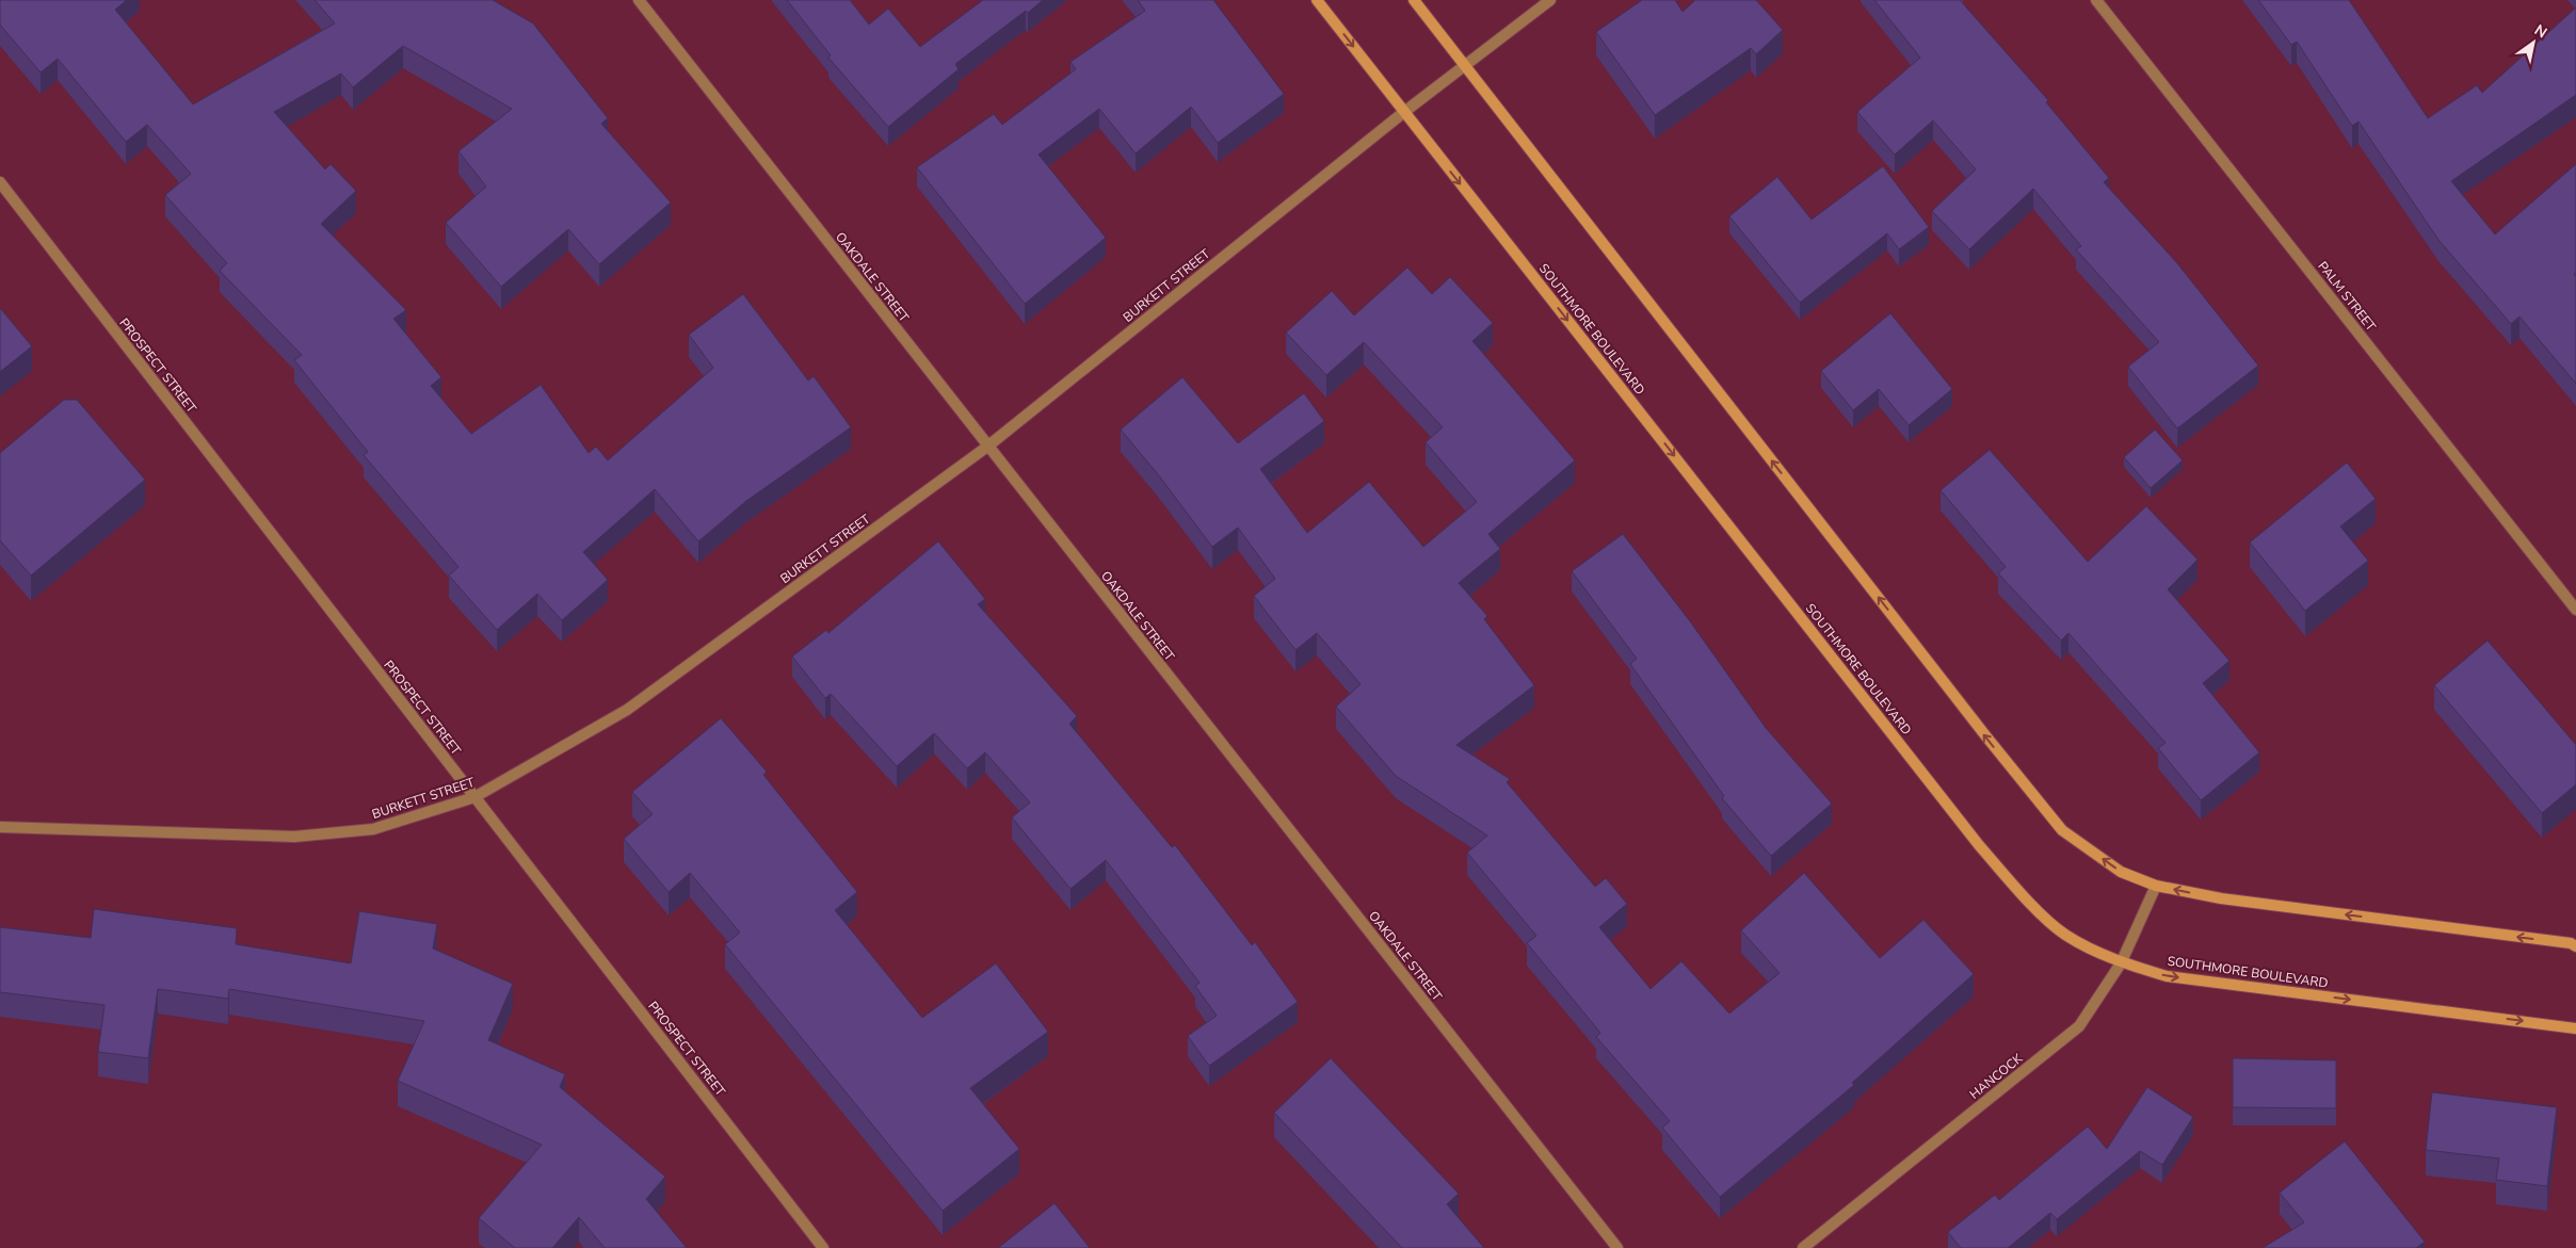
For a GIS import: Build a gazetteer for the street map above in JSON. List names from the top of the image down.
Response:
{
  "streets": {
    "street": [
      "OAKDALE STREET",
      "BURKETT STREET",
      "PALM STREET",
      "SOUTHMORE BOULEVARD",
      "PROSPECT STREET",
      "HANCOCK"
    ]
  },
  "crossings": [
    ["OAKDALE STREET", "BURKETT STREET"],
    ["BURKETT STREET", "SOUTHMORE BOULEVARD"],
    ["BURKETT STREET", "PROSPECT STREET"],
    ["SOUTHMORE BOULEVARD", "HANCOCK"]
  ],
  "north": "top right"
}
